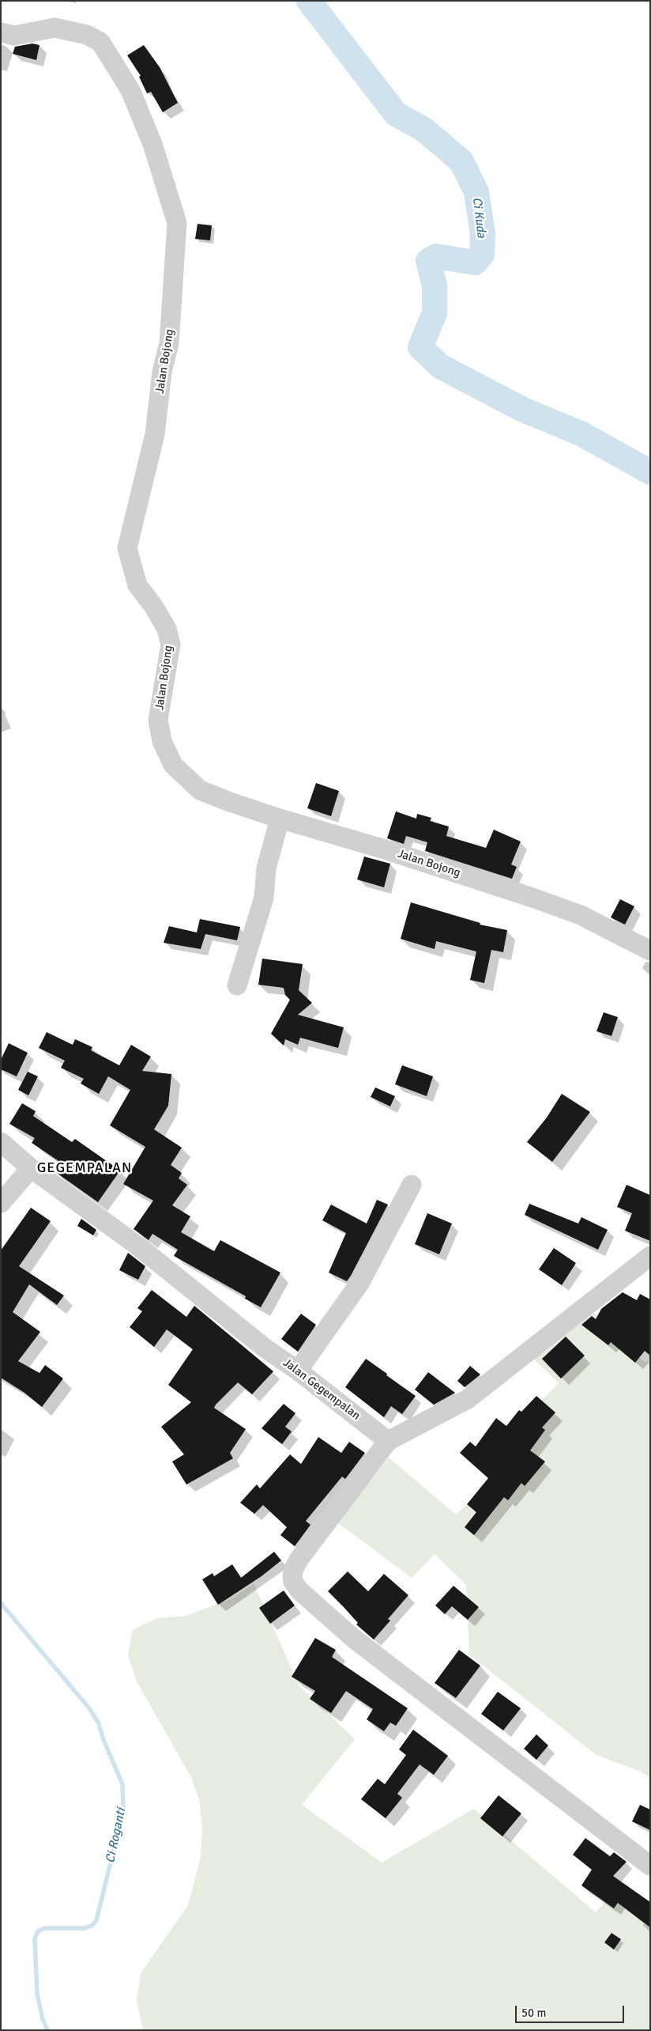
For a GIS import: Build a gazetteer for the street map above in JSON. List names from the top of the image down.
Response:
{
  "streets": {
    "street": ["Jalan Bojong", "Jalan Gegempalan"]
  },
  "districts": ["GEGEMPALAN"],
  "water": ["Ci Kuda", "Ci Roganti"],
  "scale_bar": "50 m"
}
